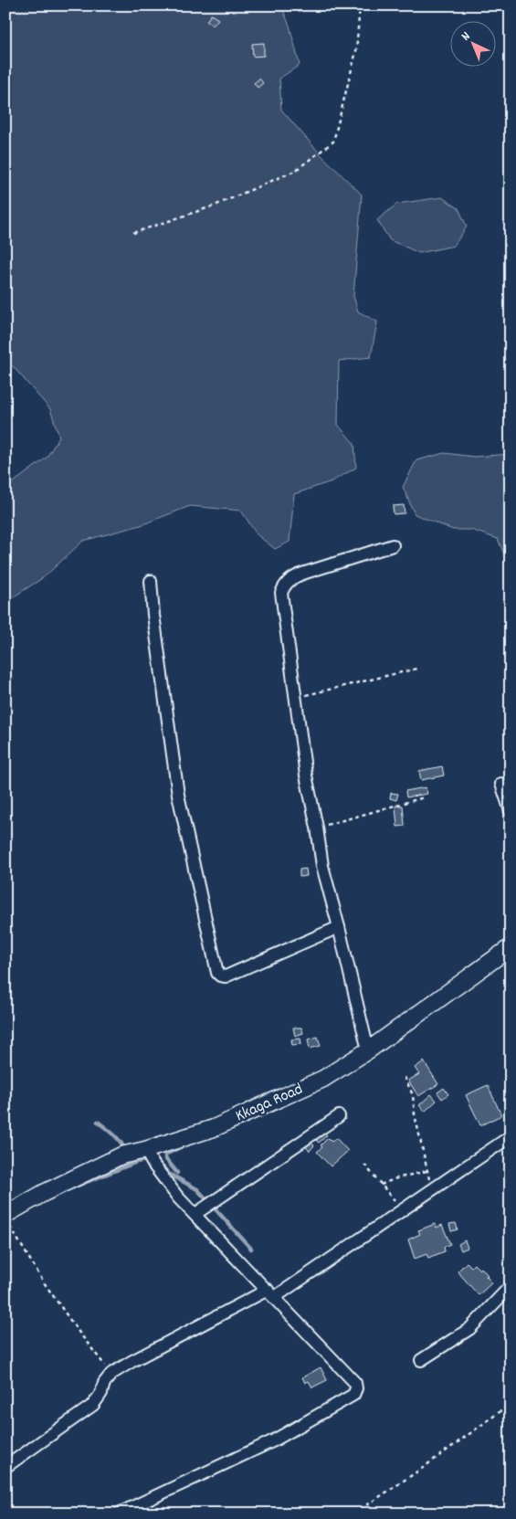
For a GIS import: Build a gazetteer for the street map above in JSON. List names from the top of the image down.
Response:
{
  "streets": {
    "street": ["Kkaga Road"]
  },
  "north": "top left"
}
